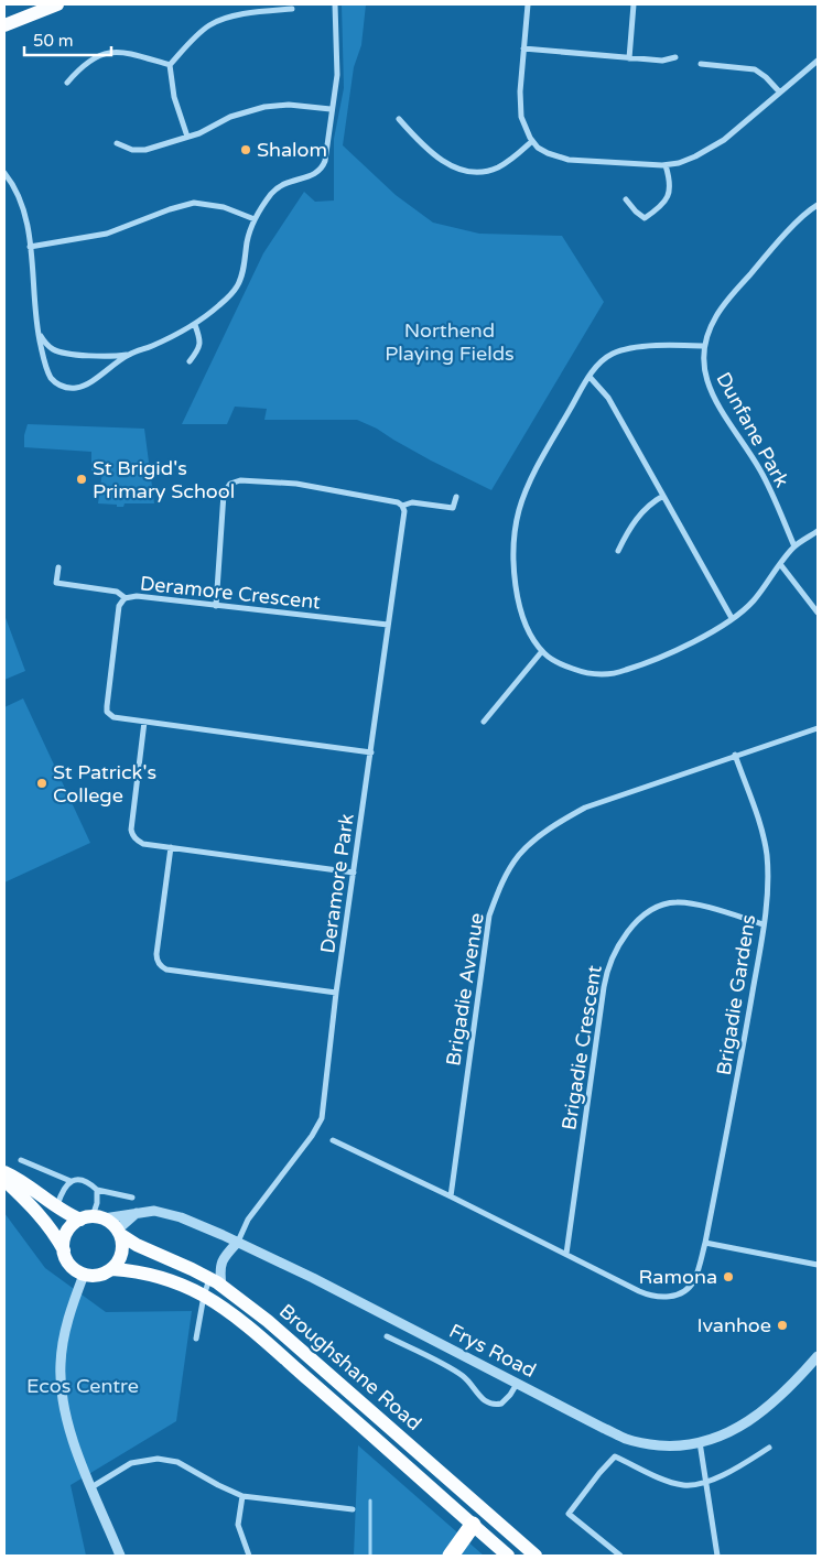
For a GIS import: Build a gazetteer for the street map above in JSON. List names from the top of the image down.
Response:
{
  "streets": {
    "main road": ["Broughshane Road"],
    "street": [
      "Dunfane Park",
      "Deramore Crescent",
      "Deramore Park",
      "Brigadie Avenue",
      "Brigadie Gardens",
      "Brigadie Crescent",
      "Frys Road"
    ]
  },
  "crossings": [
    ["Deramore Crescent", "Deramore Park"],
    ["Deramore Park", "Frys Road"],
    ["Brigadie Avenue", "Brigadie Gardens"],
    ["Brigadie Gardens", "Brigadie Crescent"],
    ["Frys Road", "Broughshane Road"]
  ],
  "parks": ["Northend Playing Fields", "Ecos Centre"],
  "places": [
    "Shalom",
    "St Brigid's Primary School",
    "St Patrick's College",
    "Ramona",
    "Ivanhoe"
  ],
  "scale_bar": "50 m"
}
